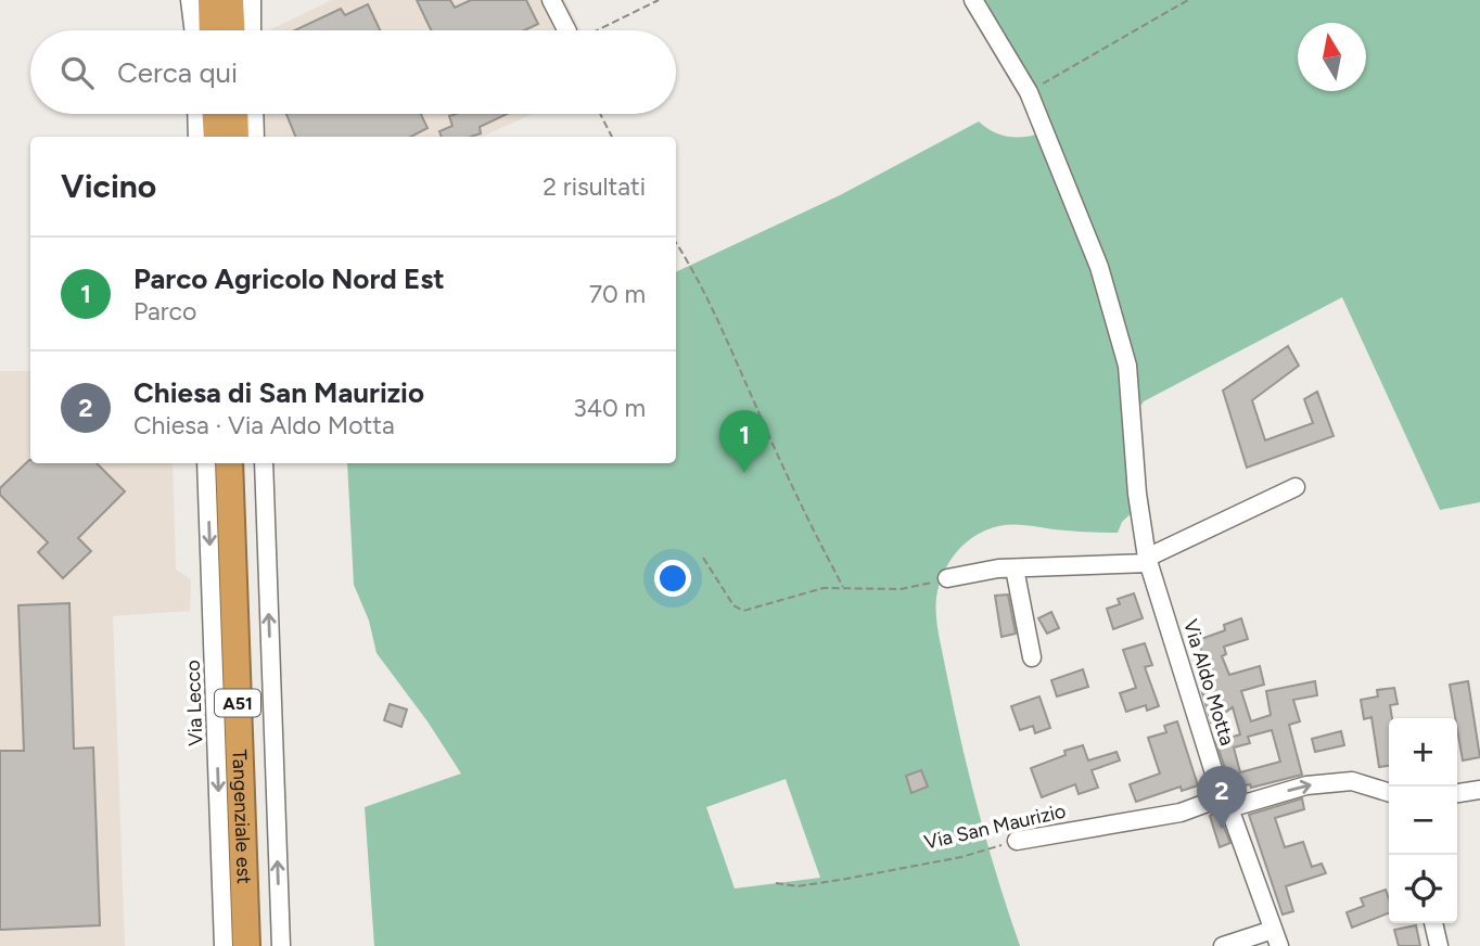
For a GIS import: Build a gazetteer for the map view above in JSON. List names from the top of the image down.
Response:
{
  "streets": {
    "highway": ["A51", "Tangenziale est"],
    "street": ["Via Aldo Motta", "Via Lecco", "Via San Maurizio"]
  },
  "crossings": [
    ["Via Aldo Motta", "Via San Maurizio"]
  ],
  "north": "top",
  "page": {
    "search": "Cerca qui",
    "heading": ["Vicino", "2 risultati"],
    "list": [
      {
        "mark": "1",
        "name": "Parco Agricolo Nord Est",
        "note": "Parco",
        "value": "70 m"
      },
      {
        "mark": "2",
        "name": "Chiesa di San Maurizio",
        "note": "Chiesa · Via Aldo Motta",
        "value": "340 m"
      }
    ],
    "pins": ["1", "2"],
    "map_buttons": ["+", "−"]
  }
}
